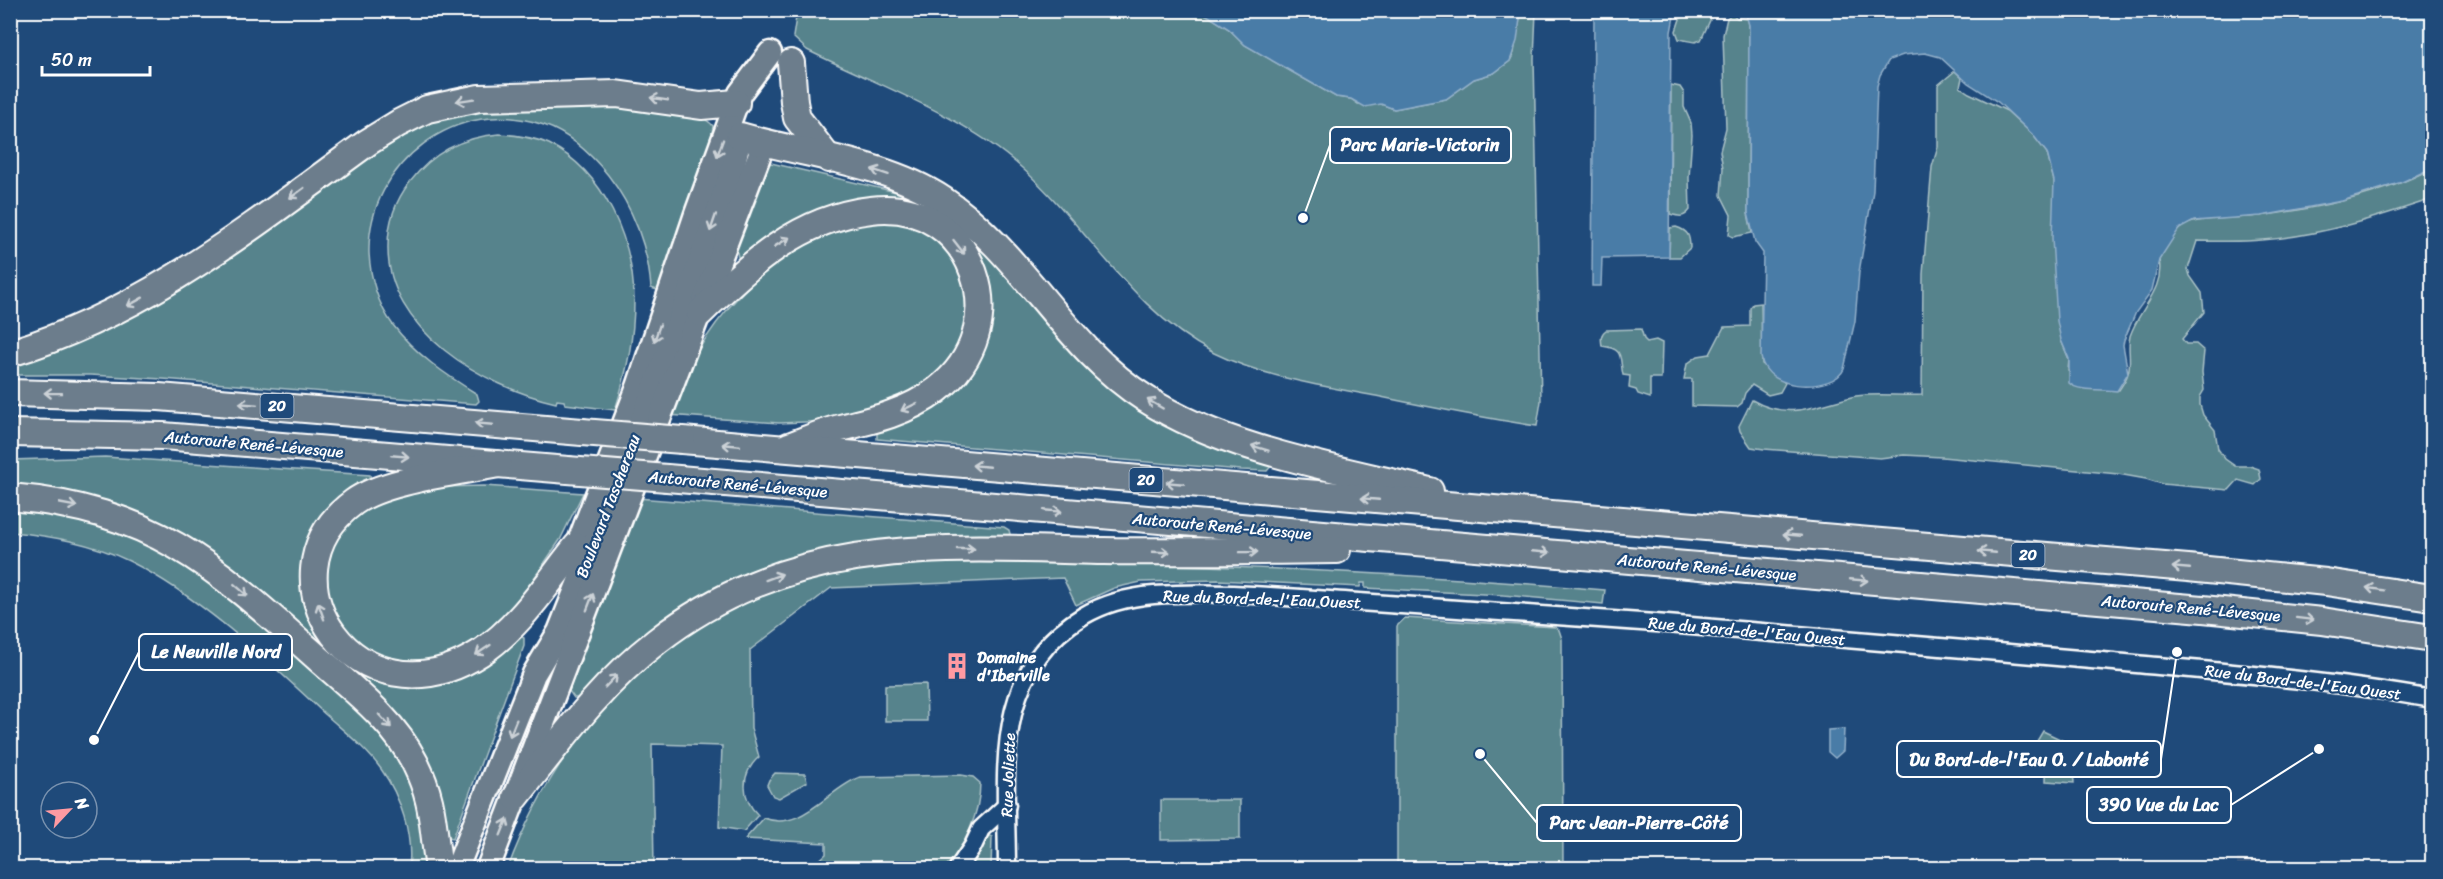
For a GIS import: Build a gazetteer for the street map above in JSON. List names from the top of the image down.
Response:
{
  "streets": {
    "highway": ["20", "Autoroute René-Lévesque", "Boulevard Taschereau"],
    "street": ["Rue du Bord-de-l'Eau Ouest", "Rue Joliette"]
  },
  "crossings": [
    ["Rue du Bord-de-l'Eau Ouest", "Rue Joliette"]
  ],
  "places": {
    "other": [
      "Parc Marie-Victorin",
      "Du Bord-de-l'Eau O. / Labonté",
      "Le Neuville Nord",
      "390 Vue du Lac",
      "Parc Jean-Pierre-Côté"
    ],
    "building": ["Domaine d'Iberville"]
  },
  "scale_bar": "50 m",
  "north": "top right"
}
